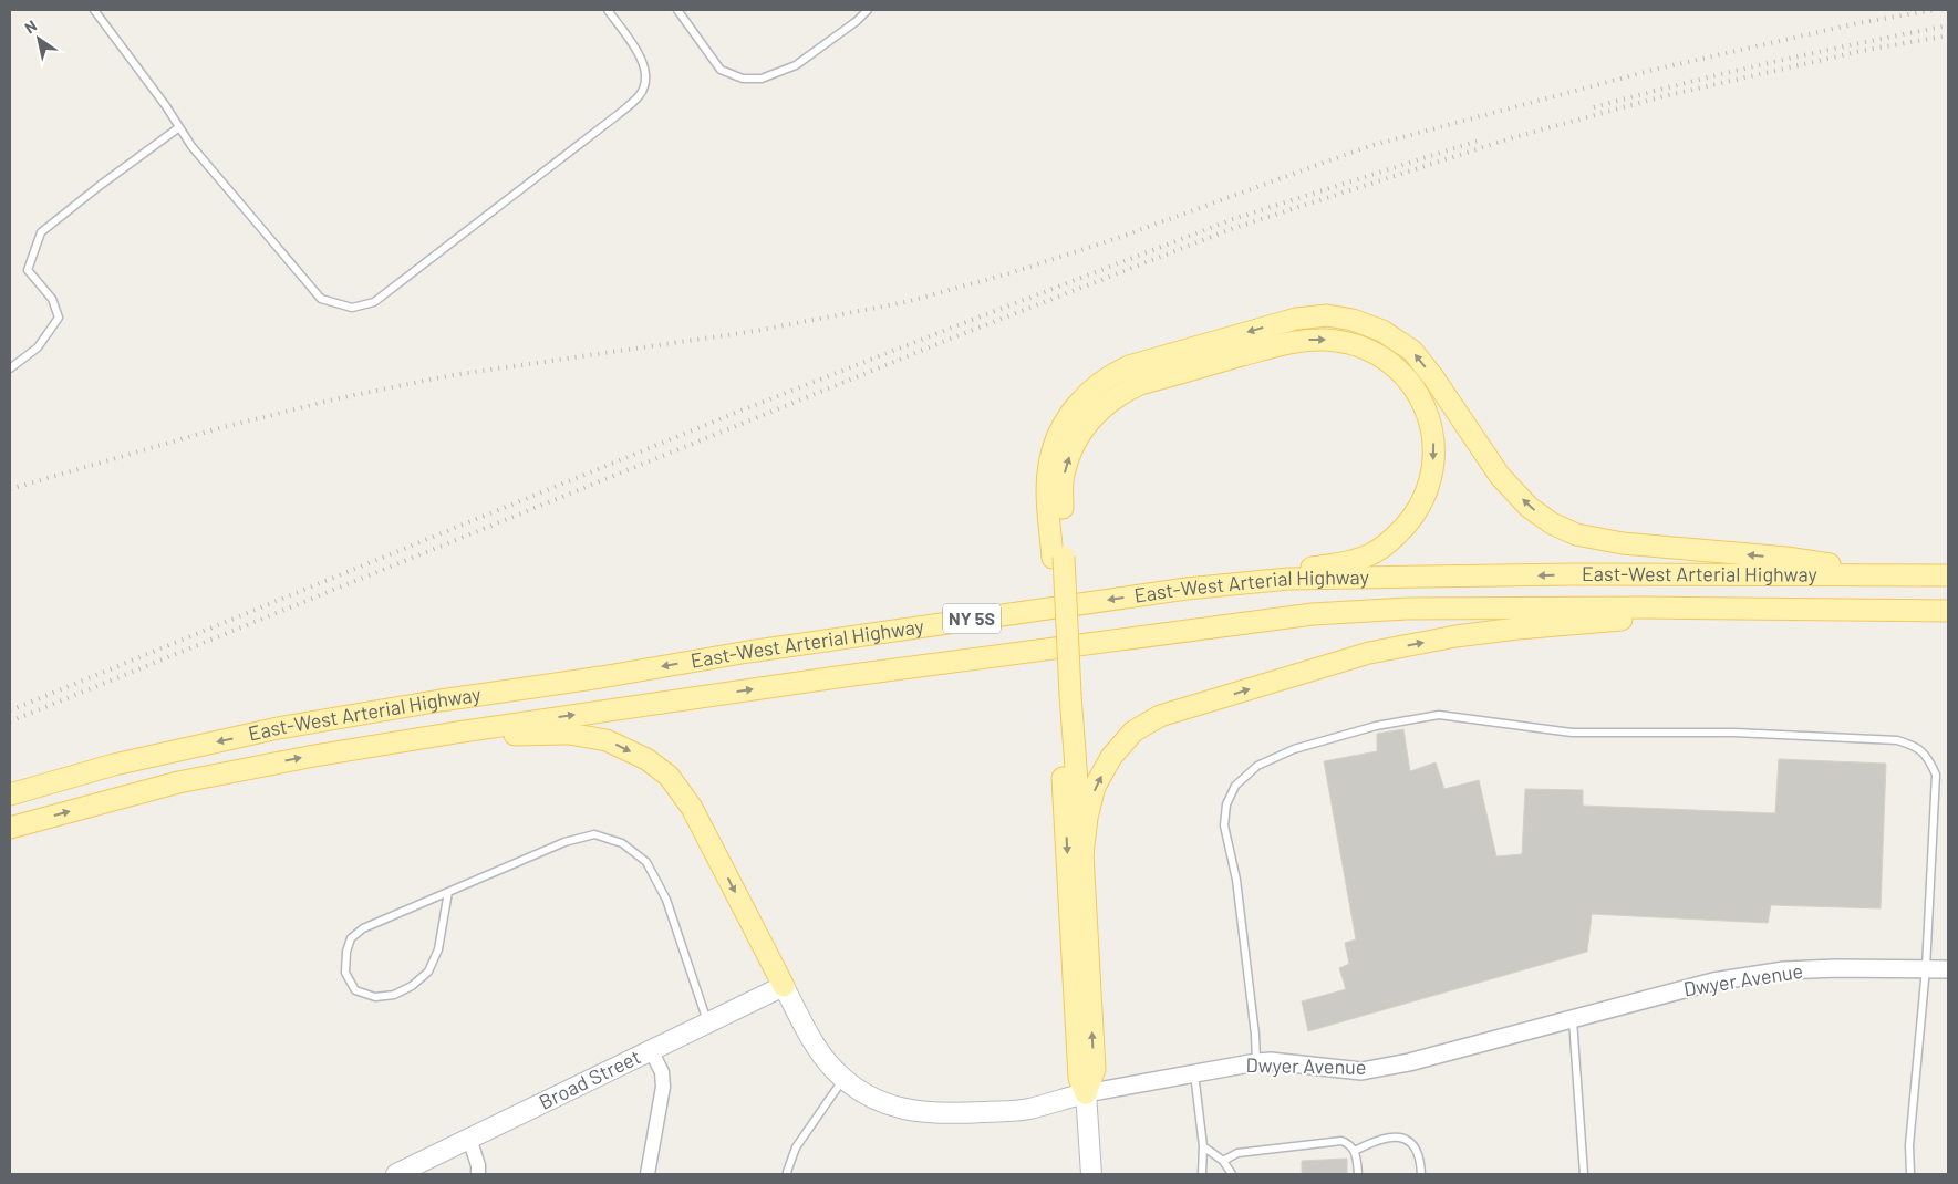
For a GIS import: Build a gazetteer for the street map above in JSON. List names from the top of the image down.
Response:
{
  "streets": {
    "main road": [
      "East-West Arterial Highway",
      "NY 5S",
      "Dwyer Avenue",
      "Broad Street"
    ]
  },
  "crossings": [
    ["Dwyer Avenue", "Broad Street"]
  ],
  "north": "top left"
}
